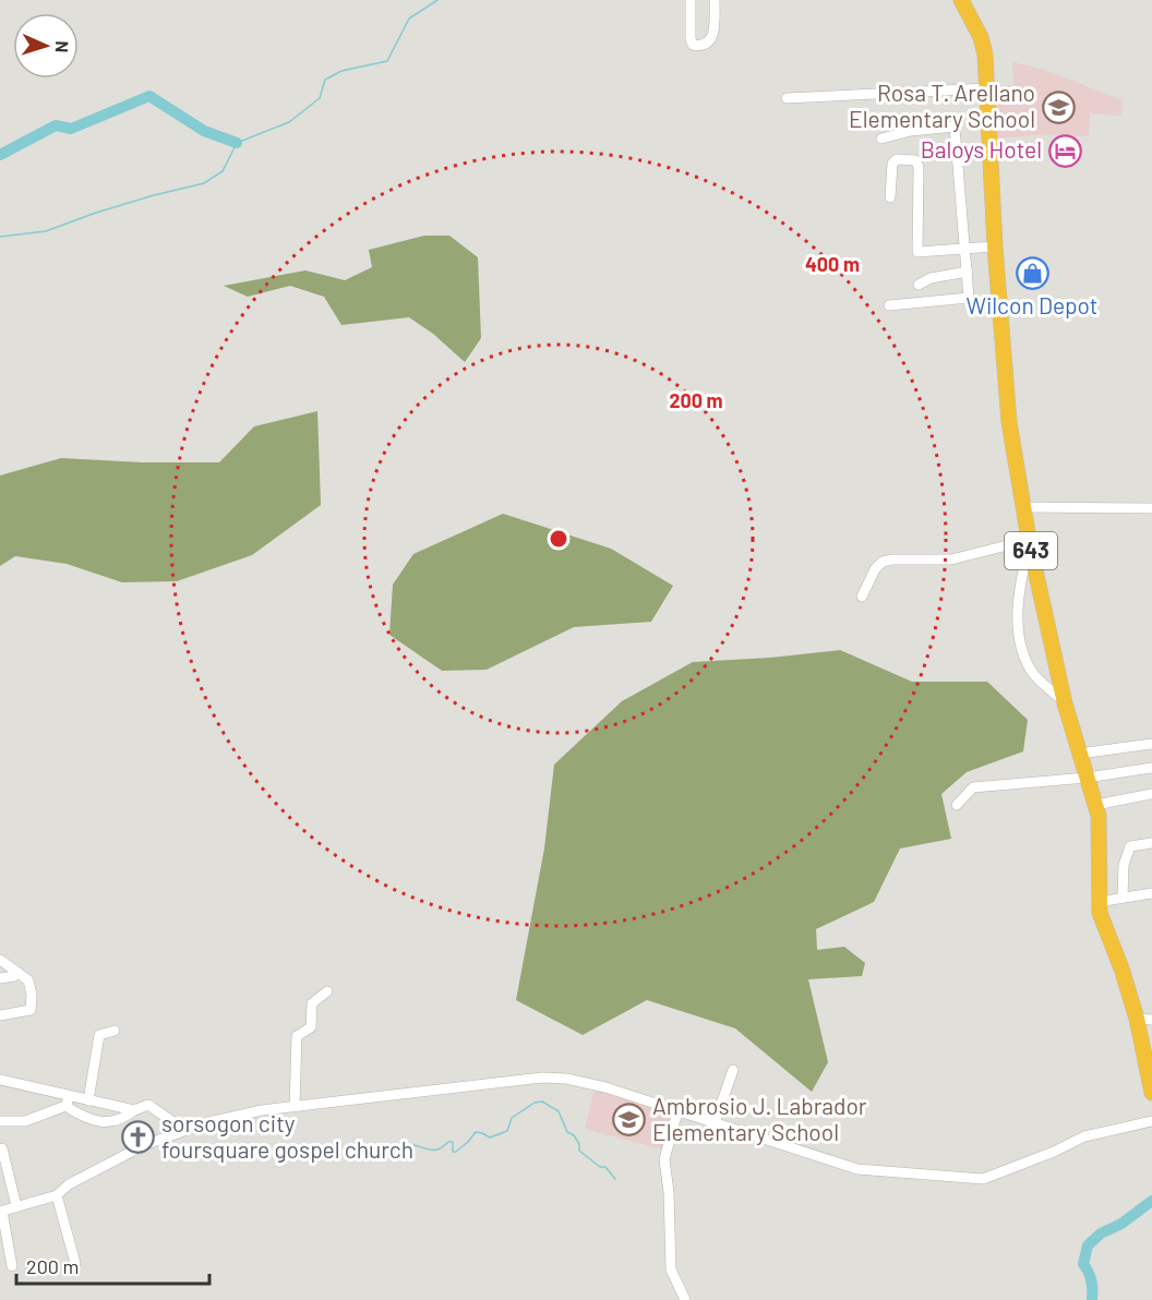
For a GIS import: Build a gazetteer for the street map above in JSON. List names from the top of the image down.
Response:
{
  "streets": {
    "highway": ["643"]
  },
  "places": {
    "school or university": ["Rosa T. Arellano Elementary School", "Ambrosio J. Labrador Elementary School"],
    "hotel": ["Baloys Hotel"],
    "shop": ["Wilcon Depot"],
    "church": ["sorsogon city foursquare gospel church"]
  },
  "scale_bar": "200 m",
  "north": "right",
  "rings": ["400 m", "200 m"]
}
